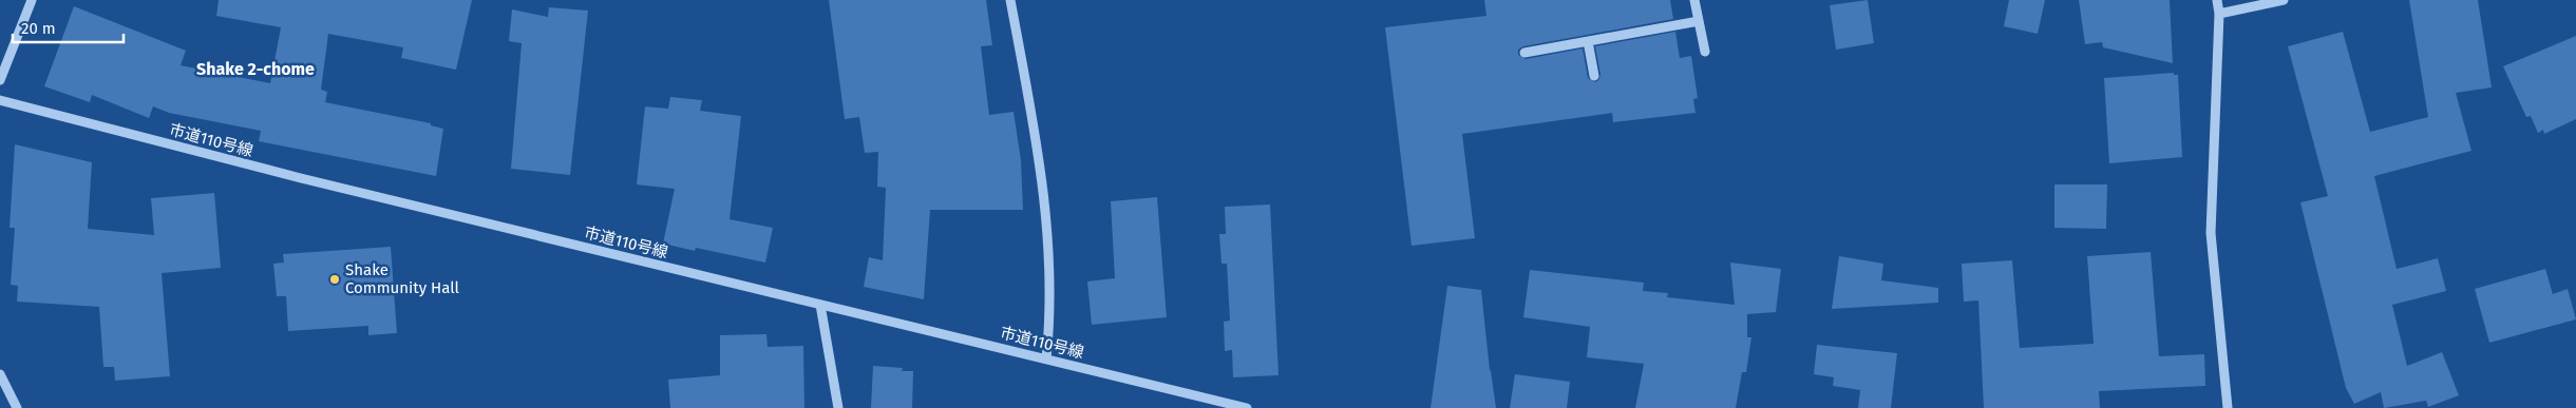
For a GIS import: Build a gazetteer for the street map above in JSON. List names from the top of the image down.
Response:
{
  "streets": {
    "street": ["市道110号線"]
  },
  "districts": ["Shake 2-chome"],
  "places": ["Shake Community Hall"],
  "scale_bar": "20 m"
}
